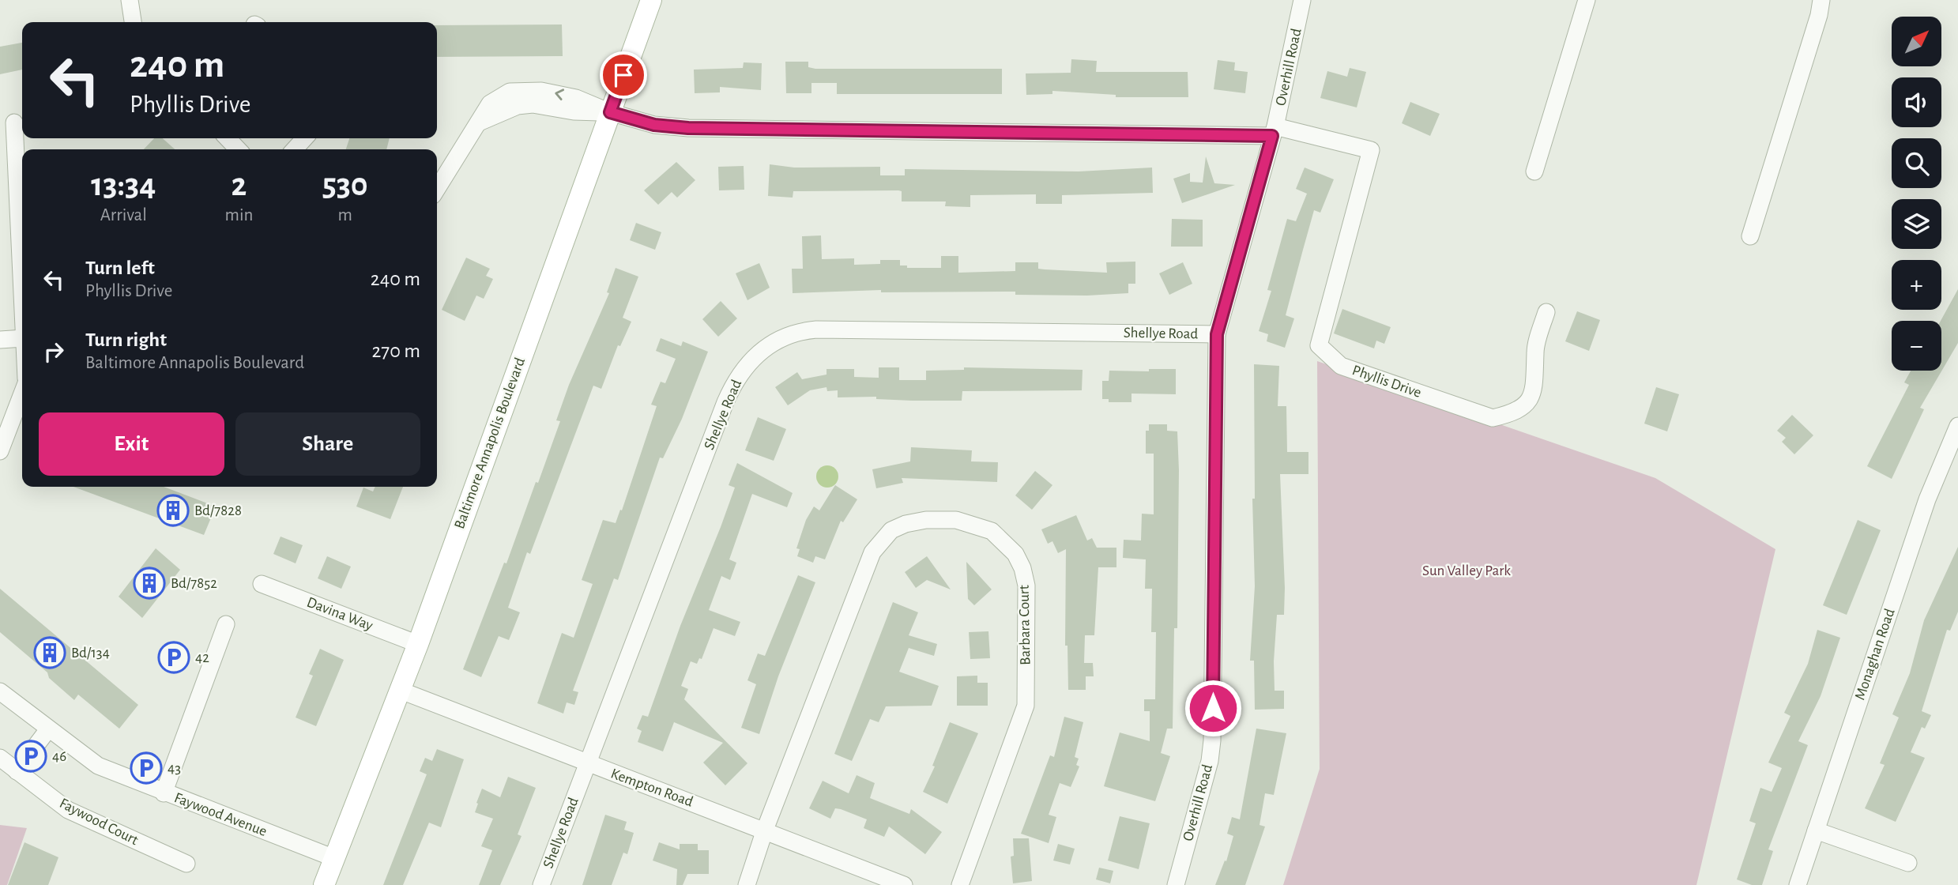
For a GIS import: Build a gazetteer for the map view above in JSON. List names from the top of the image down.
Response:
{
  "streets": {
    "main road": ["Baltimore Annapolis Boulevard"],
    "street": [
      "Overhill Road",
      "Shellye Road",
      "Phyllis Drive",
      "Davina Way",
      "Barbara Court",
      "Monaghan Road",
      "Kempton Road",
      "Faywood Avenue",
      "Faywood Court"
    ]
  },
  "crossings": [
    ["Overhill Road", "Shellye Road"],
    ["Overhill Road", "Phyllis Drive"],
    ["Shellye Road", "Kempton Road"],
    ["Phyllis Drive", "Baltimore Annapolis Boulevard"],
    ["Baltimore Annapolis Boulevard", "Davina Way"],
    ["Baltimore Annapolis Boulevard", "Kempton Road"],
    ["Baltimore Annapolis Boulevard", "Faywood Avenue"],
    ["Barbara Court", "Kempton Road"]
  ],
  "parks": ["Sun Valley Park"],
  "places": {
    "building": ["Bd/7828", "Bd/7852", "Bd/134"],
    "parking": ["42", "46", "43"]
  },
  "north": "top right",
  "page": {
    "map_buttons": ["+", "−"],
    "turn": ["240 m", "Phyllis Drive"],
    "eta": [
      "13:34",
      "Arrival",
      "2",
      "min",
      "530",
      "m"
    ],
    "list": [
      {
        "name": "Turn left",
        "note": "Phyllis Drive",
        "value": "240 m"
      },
      {
        "name": "Turn right",
        "note": "Baltimore Annapolis Boulevard",
        "value": "270 m"
      }
    ],
    "buttons": ["Exit", "Share"]
  }
}
